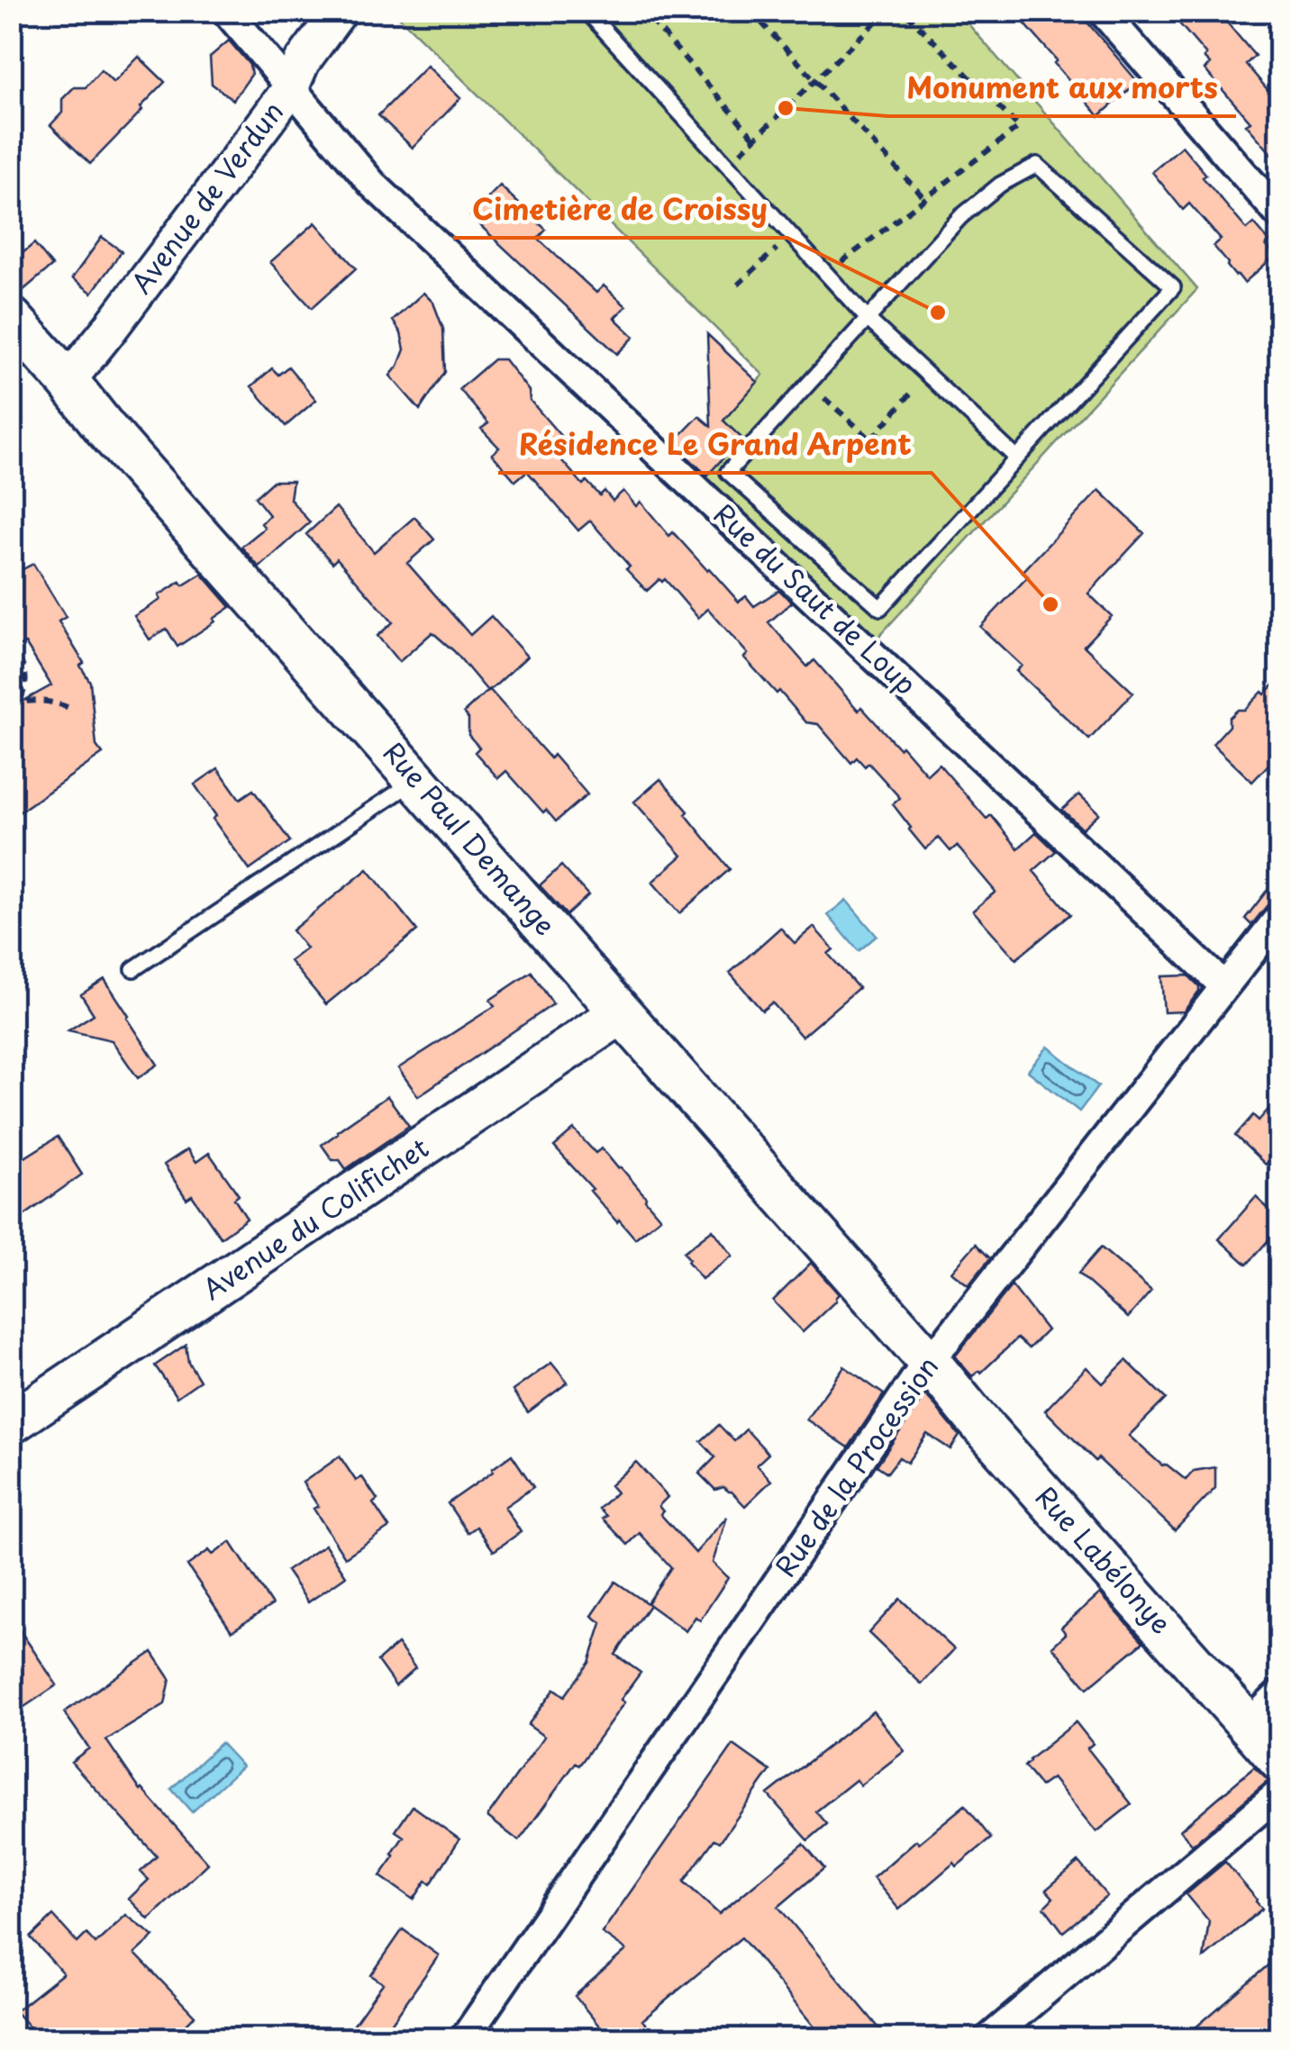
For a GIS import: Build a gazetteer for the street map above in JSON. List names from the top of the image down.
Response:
{
  "streets": {
    "main road": ["Rue Paul Demange", "Avenue du Colifichet", "Rue Labélonye"],
    "street": ["Avenue de Verdun", "Rue du Saut de Loup", "Rue de la Procession"]
  },
  "crossings": [
    ["Avenue de Verdun", "Rue du Saut de Loup"],
    ["Avenue de Verdun", "Rue Paul Demange"],
    ["Rue du Saut de Loup", "Rue de la Procession"],
    ["Rue Paul Demange", "Avenue du Colifichet"],
    ["Rue Paul Demange", "Rue de la Procession"],
    ["Rue Paul Demange", "Rue Labélonye"],
    ["Rue de la Procession", "Rue Labélonye"]
  ],
  "places": ["Monument aux morts", "Cimetière de Croissy", "Résidence Le Grand Arpent"]
}
